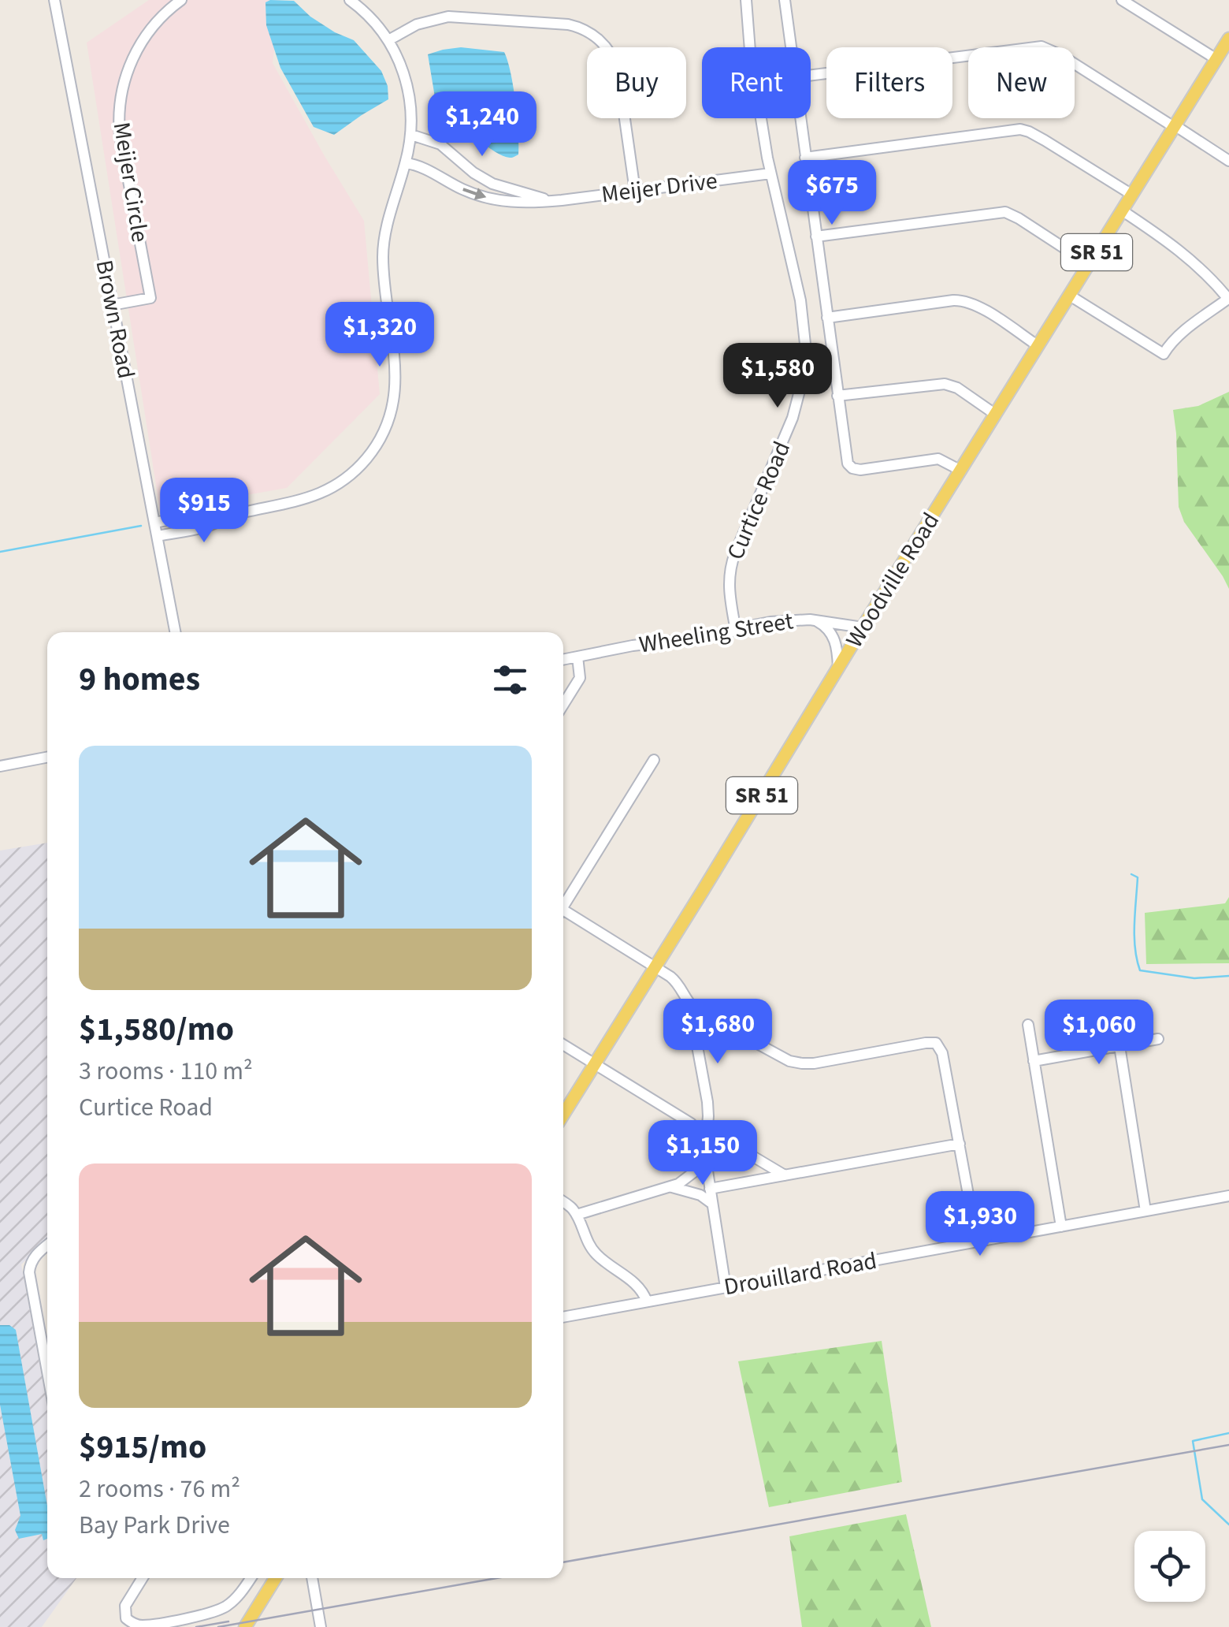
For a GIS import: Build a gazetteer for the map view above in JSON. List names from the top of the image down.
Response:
{
  "streets": {
    "main road": ["SR 51", "Woodville Road"],
    "street": [
      "Meijer Circle",
      "Meijer Drive",
      "Brown Road",
      "Curtice Road",
      "Wheeling Street",
      "Drouillard Road"
    ]
  },
  "crossings": [
    ["Meijer Circle", "Brown Road"],
    ["Meijer Drive", "Curtice Road"],
    ["Curtice Road", "Wheeling Street"],
    ["Woodville Road", "Wheeling Street"]
  ],
  "page": {
    "chip": [
      "Buy",
      "Rent",
      "Filters",
      "New"
    ],
    "price": [
      "$1,240",
      "$675",
      "$1,320",
      "$1,580",
      "$915",
      "$1,680",
      "$1,060",
      "$1,150",
      "$1,930"
    ],
    "heading": "9 homes",
    "list": [
      {
        "name": "$1,580/mo",
        "note": "3 rooms · 110 m² · Curtice Road"
      },
      {
        "name": "$915/mo",
        "note": "2 rooms · 76 m² · Bay Park Drive"
      }
    ]
  }
}
